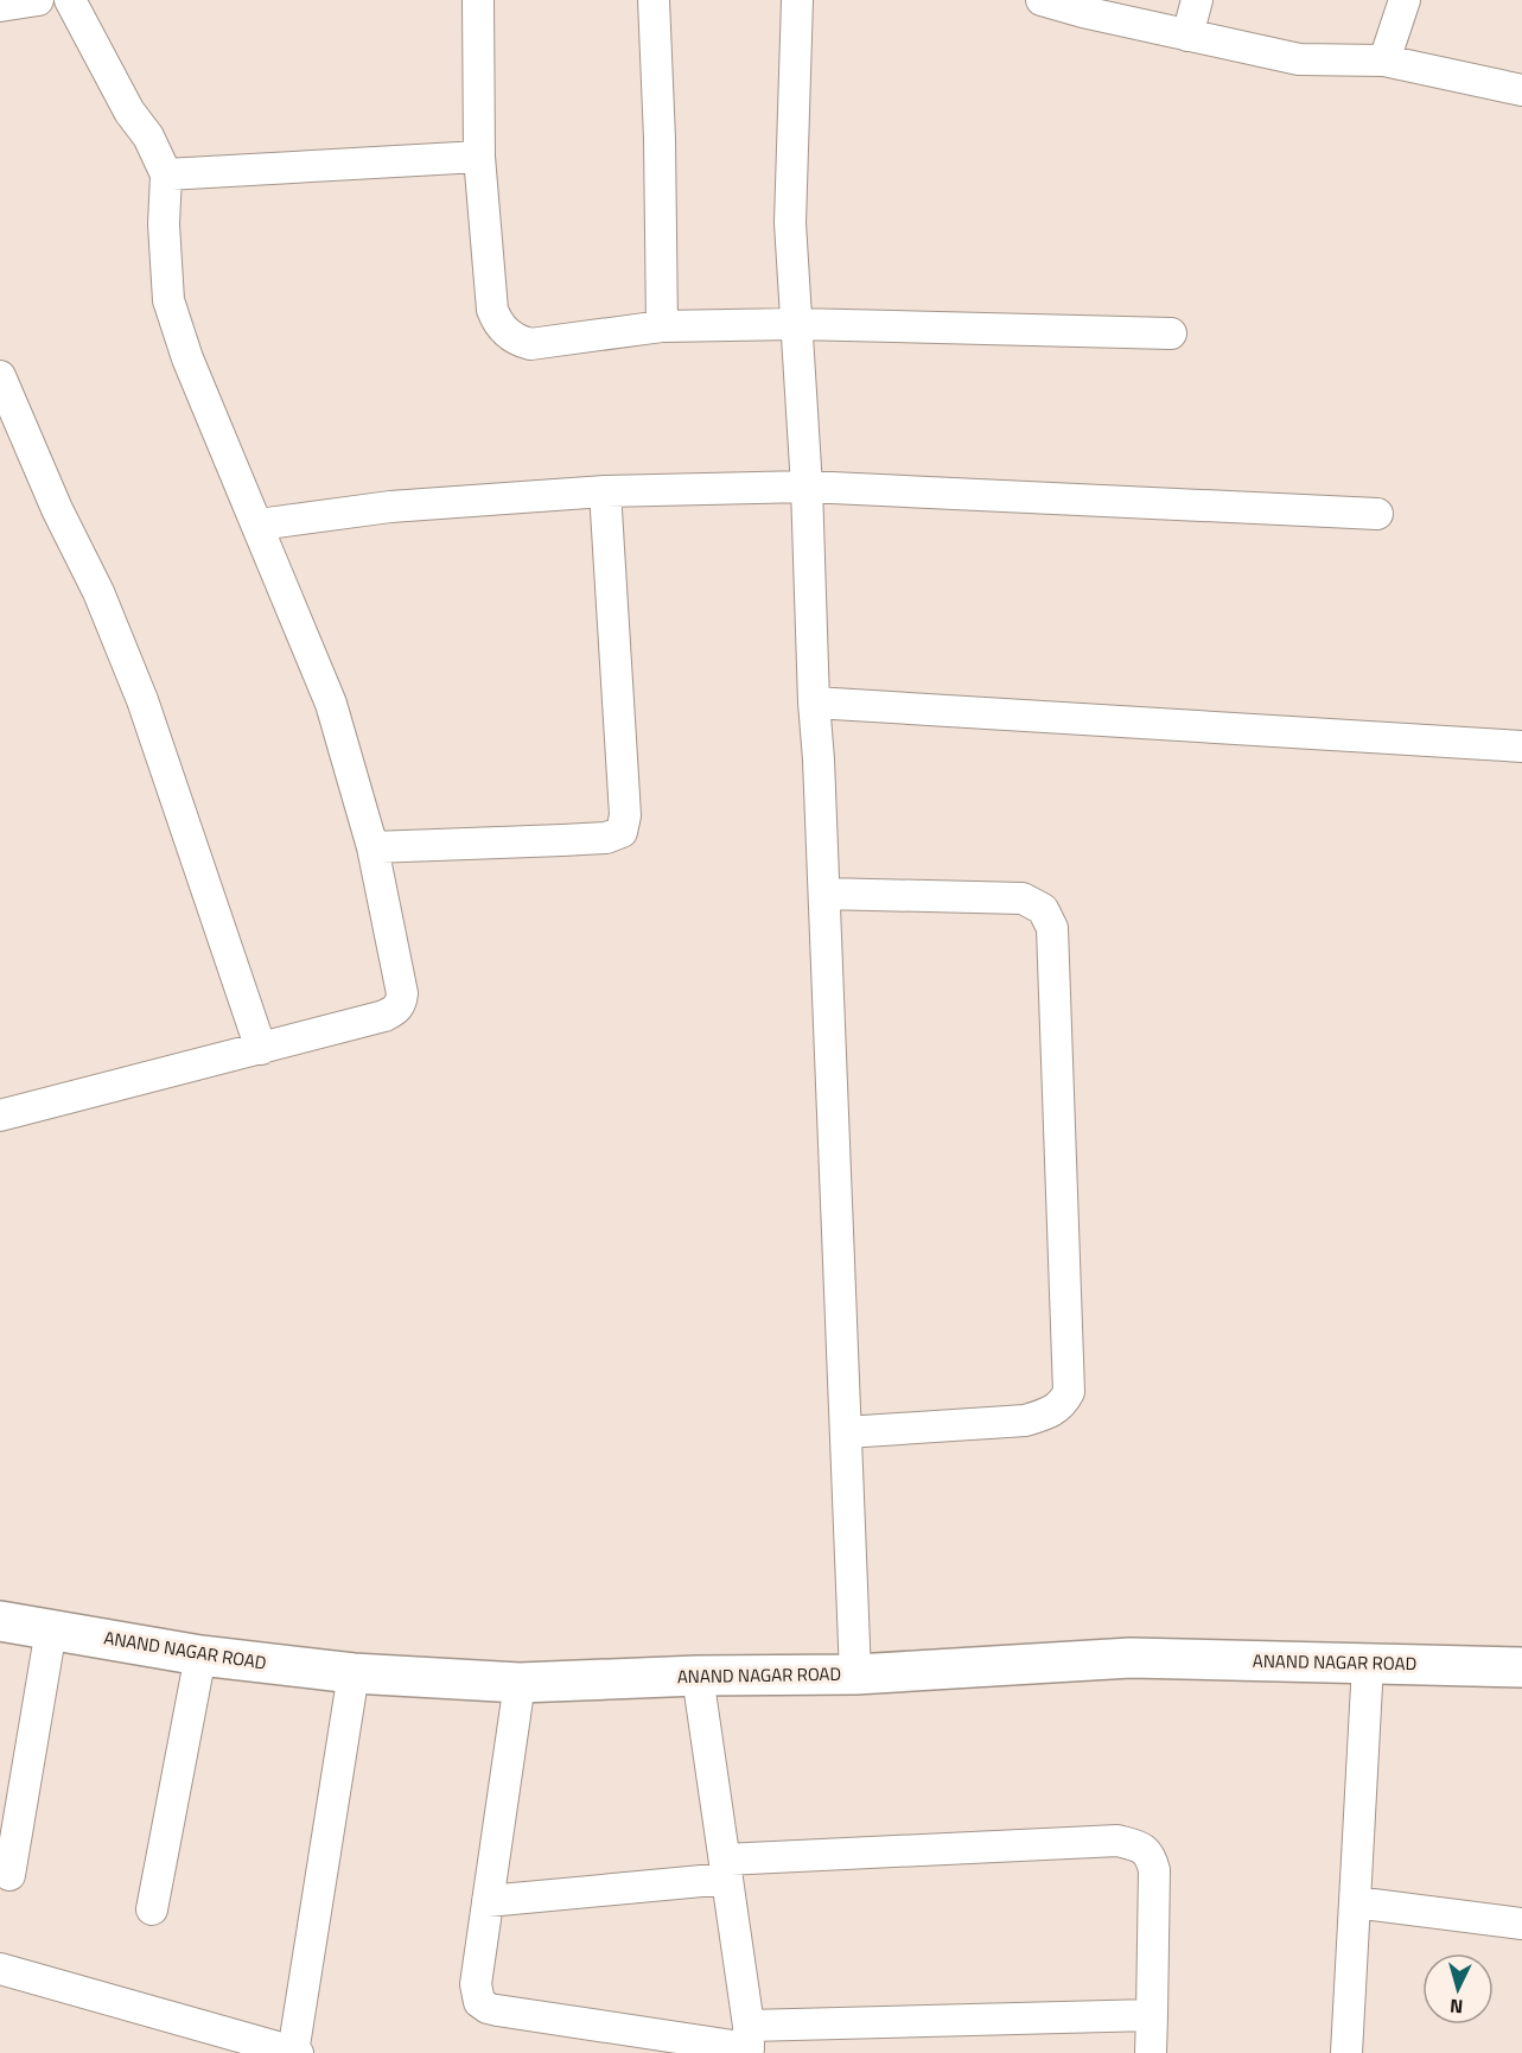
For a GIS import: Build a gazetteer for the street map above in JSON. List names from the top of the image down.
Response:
{
  "streets": {
    "street": ["ANAND NAGAR ROAD"]
  },
  "north": "bottom"
}
